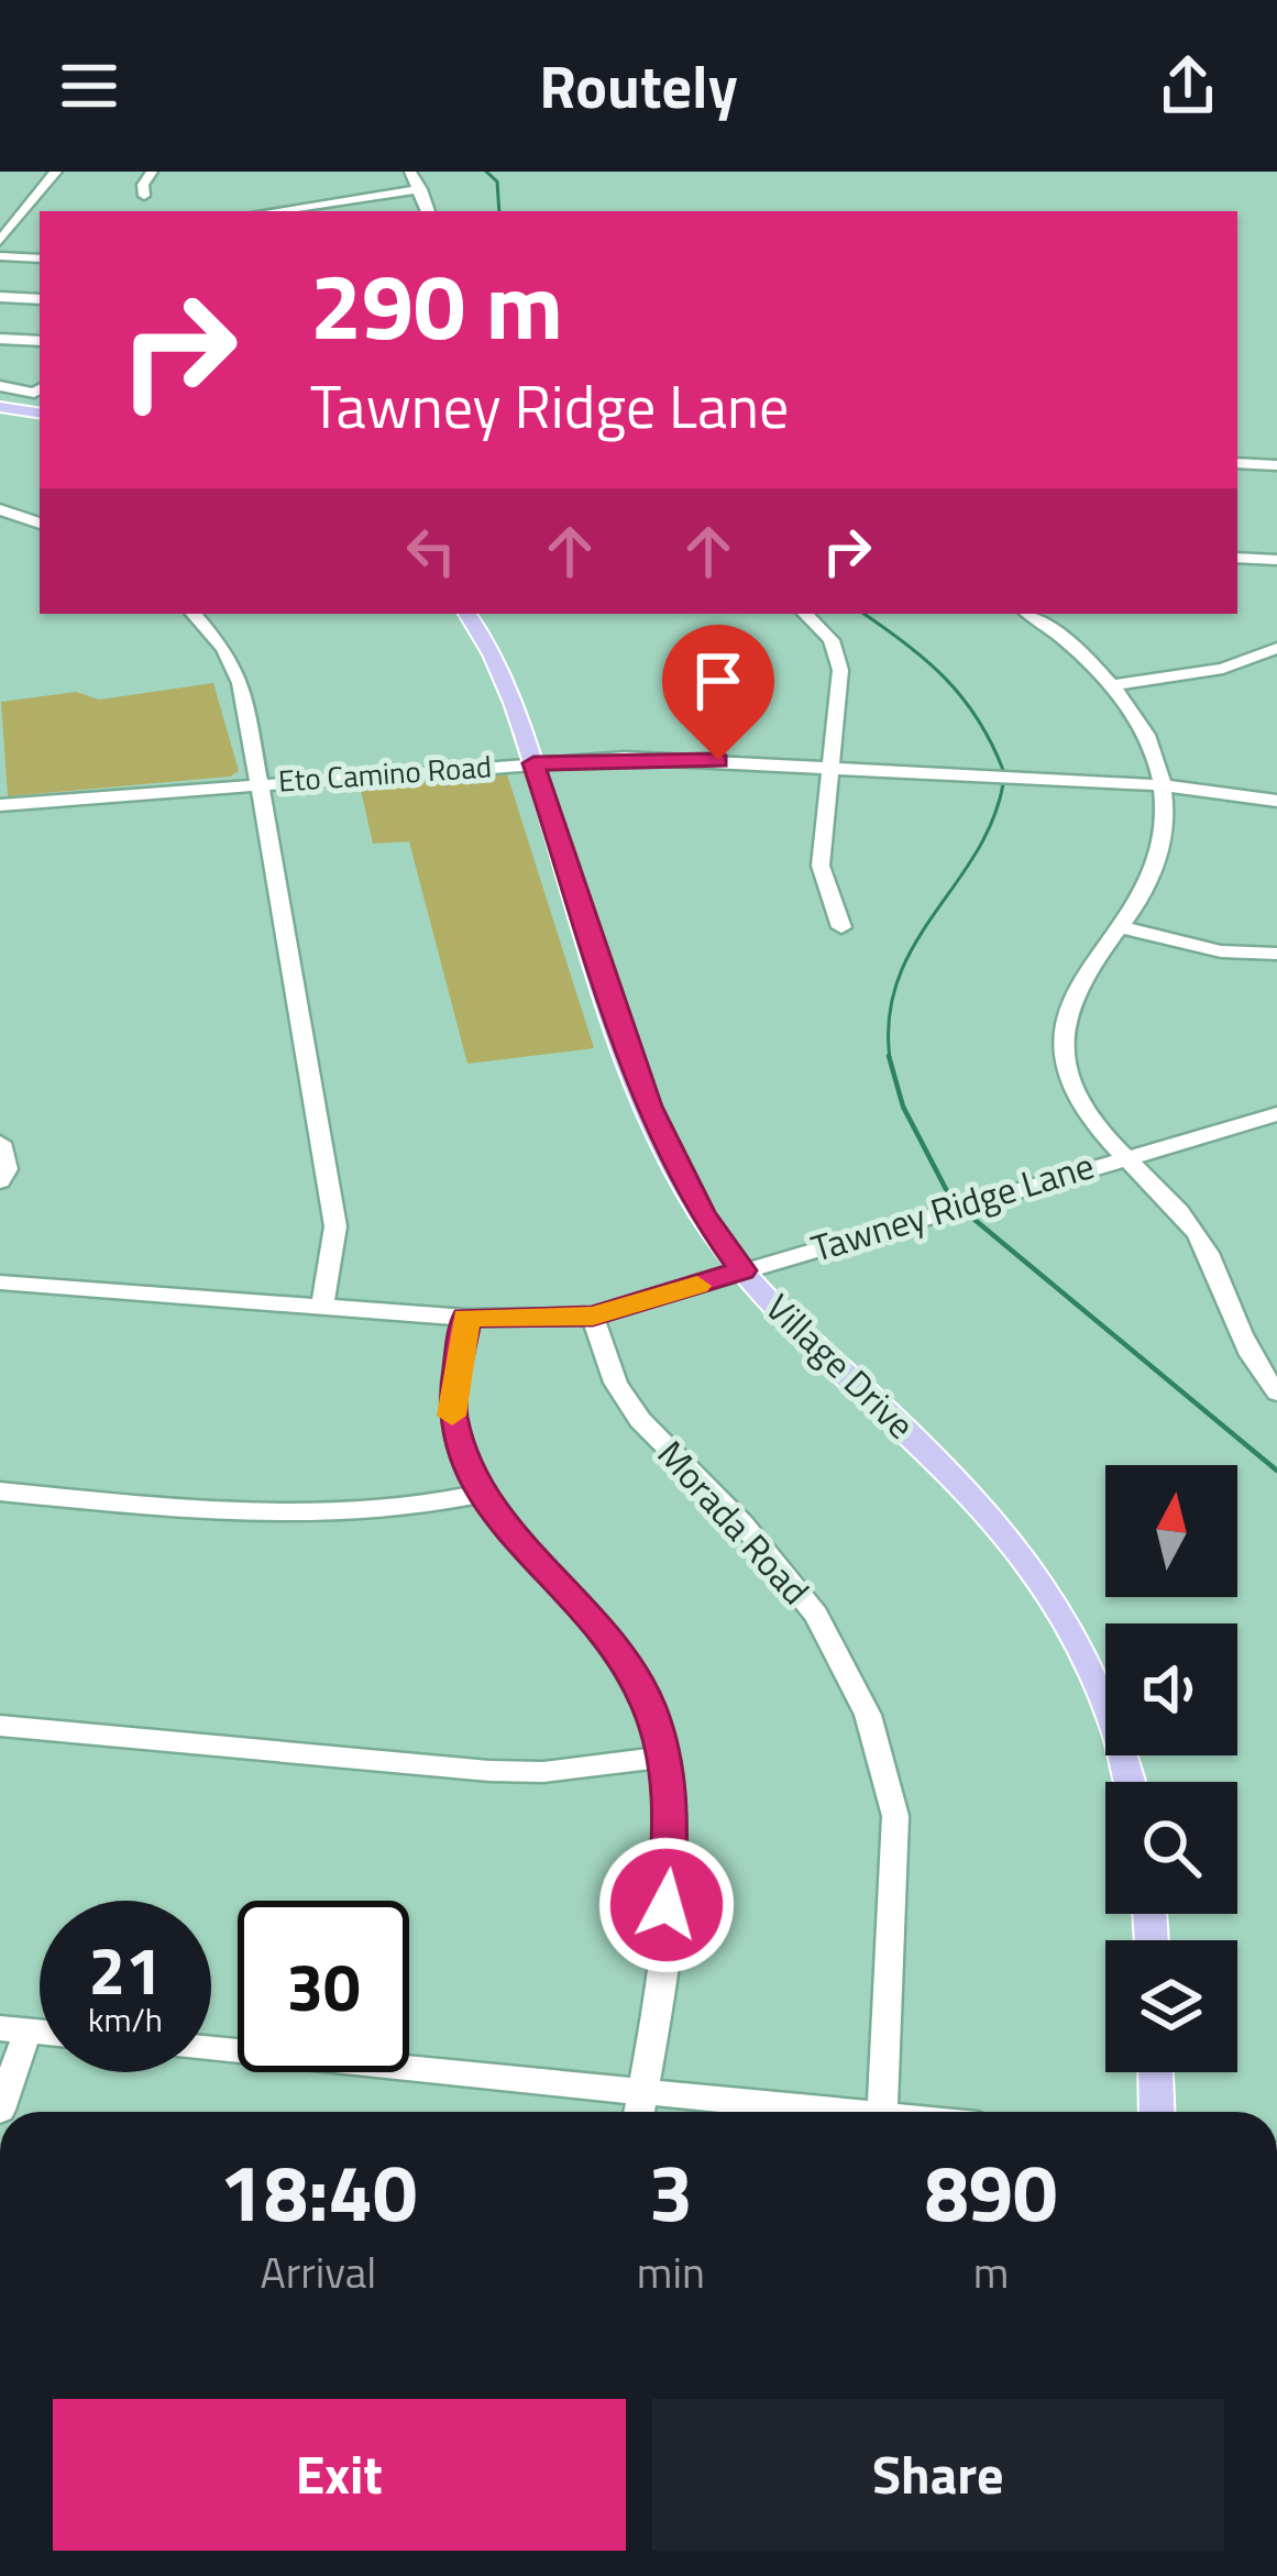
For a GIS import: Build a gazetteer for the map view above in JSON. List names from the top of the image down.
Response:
{
  "streets": {
    "main road": ["Village Drive"],
    "street": ["Eto Camino Road", "Tawney Ridge Lane", "Morada Road"]
  },
  "crossings": [
    ["Eto Camino Road", "Village Drive"],
    ["Tawney Ridge Lane", "Village Drive"],
    ["Tawney Ridge Lane", "Morada Road"]
  ],
  "north": "top",
  "page": {
    "header": "Routely",
    "turn": ["290 m", "Tawney Ridge Lane"],
    "speed": "21 km/h",
    "limit": "30",
    "eta": [
      "18:40",
      "Arrival",
      "3",
      "min",
      "890",
      "m"
    ],
    "buttons": ["Exit", "Share"]
  }
}
